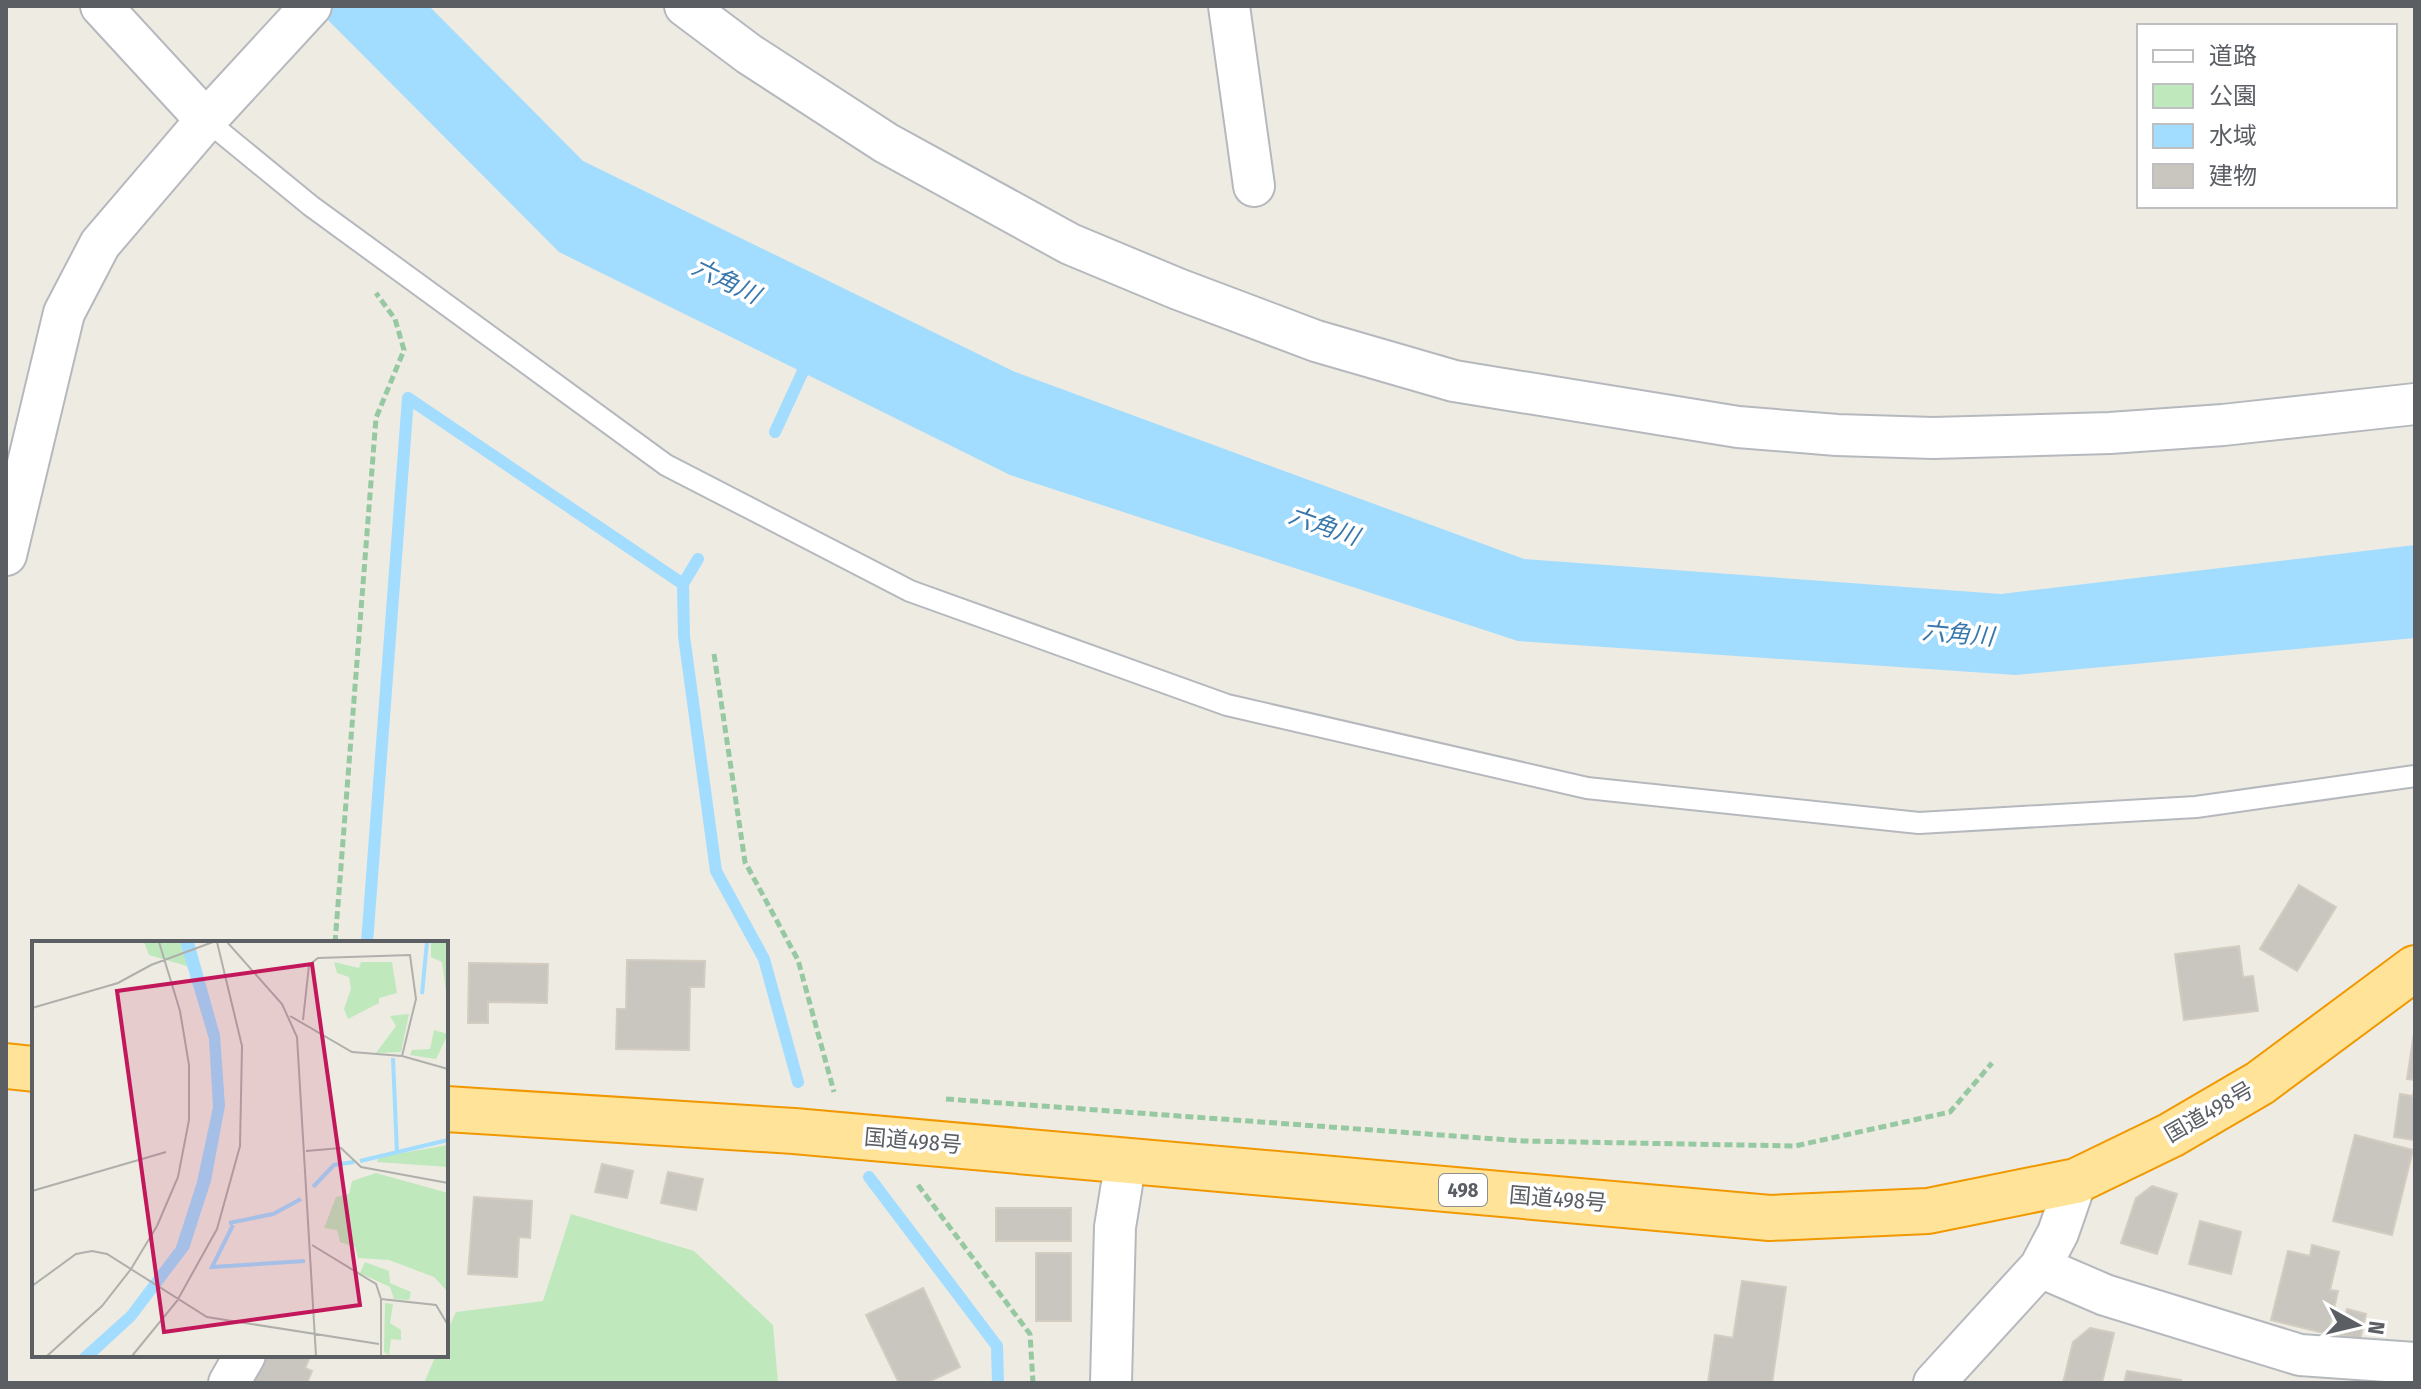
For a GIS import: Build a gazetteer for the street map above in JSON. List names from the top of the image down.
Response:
{
  "streets": {
    "highway": ["国道498号", "498"]
  },
  "water": ["六角川"],
  "legend": [
    "道路",
    "公園",
    "水域",
    "建物"
  ],
  "north": "right"
}
